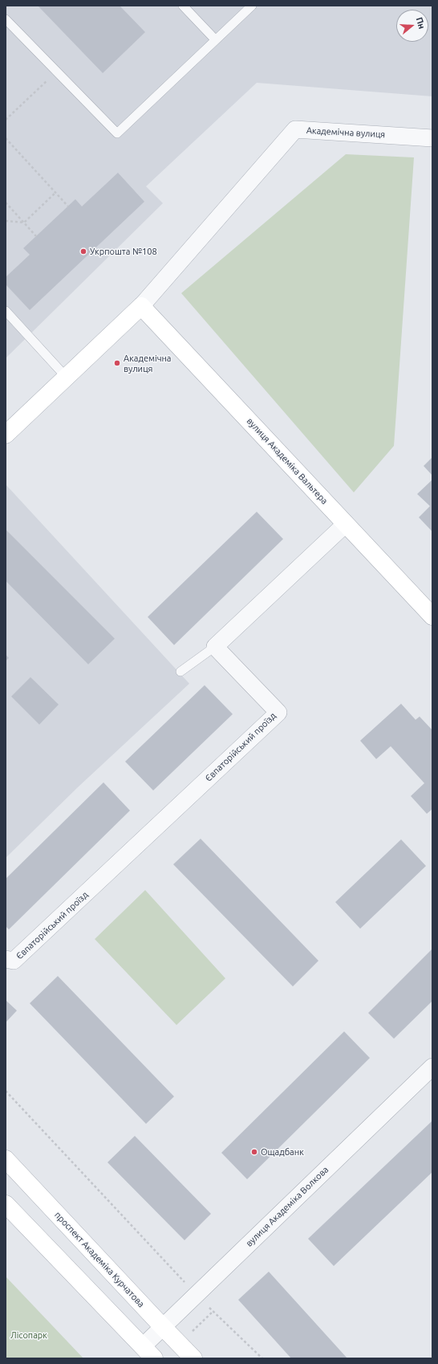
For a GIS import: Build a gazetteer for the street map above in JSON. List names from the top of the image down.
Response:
{
  "streets": {
    "street": [
      "Академічна вулиця",
      "вулиця Академіка Вальтера",
      "Євпаторійський проїзд",
      "вулиця Академіка Волкова",
      "проспект Академіка Курчатова"
    ]
  },
  "crossings": [
    ["Академічна вулиця", "вулиця Академіка Вальтера"],
    ["вулиця Академіка Волкова", "проспект Академіка Курчатова"]
  ],
  "parks": ["Лісопарк"],
  "places": ["Укрпошта №108", "Академічна вулиця", "Ощадбанк"],
  "north": "right"
}
